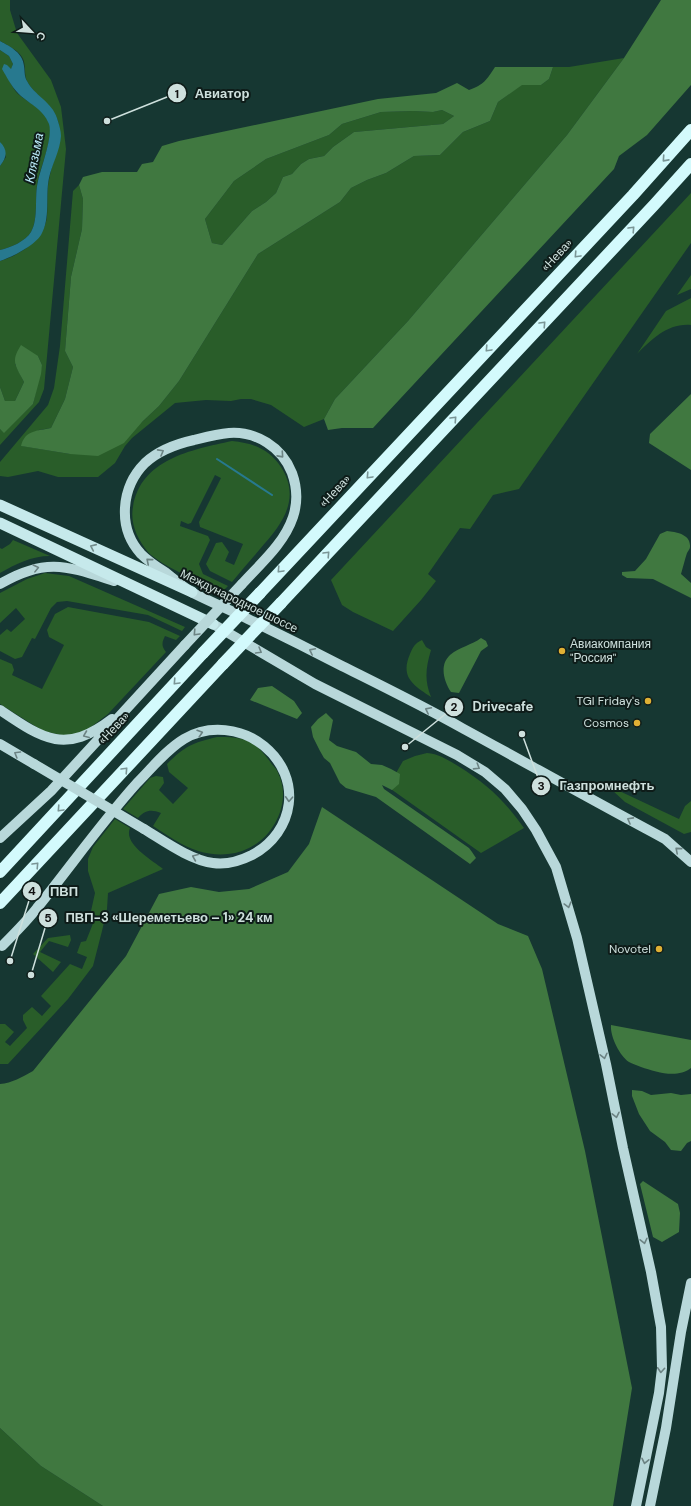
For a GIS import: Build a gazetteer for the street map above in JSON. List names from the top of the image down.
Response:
{
  "streets": {
    "highway": ["«Нева»", "Международное шоссе"]
  },
  "water": ["Клязьма"],
  "places": [
    "Авиатор",
    "Авиакомпания \"Россия\"",
    "TGI Friday's",
    "Cosmos",
    "Газпромнефть",
    "Drivecafe",
    "Novotel",
    "ПВП",
    "ПВП-3 «Шереметьево – 1» 24 км"
  ],
  "north": "bottom right"
}
